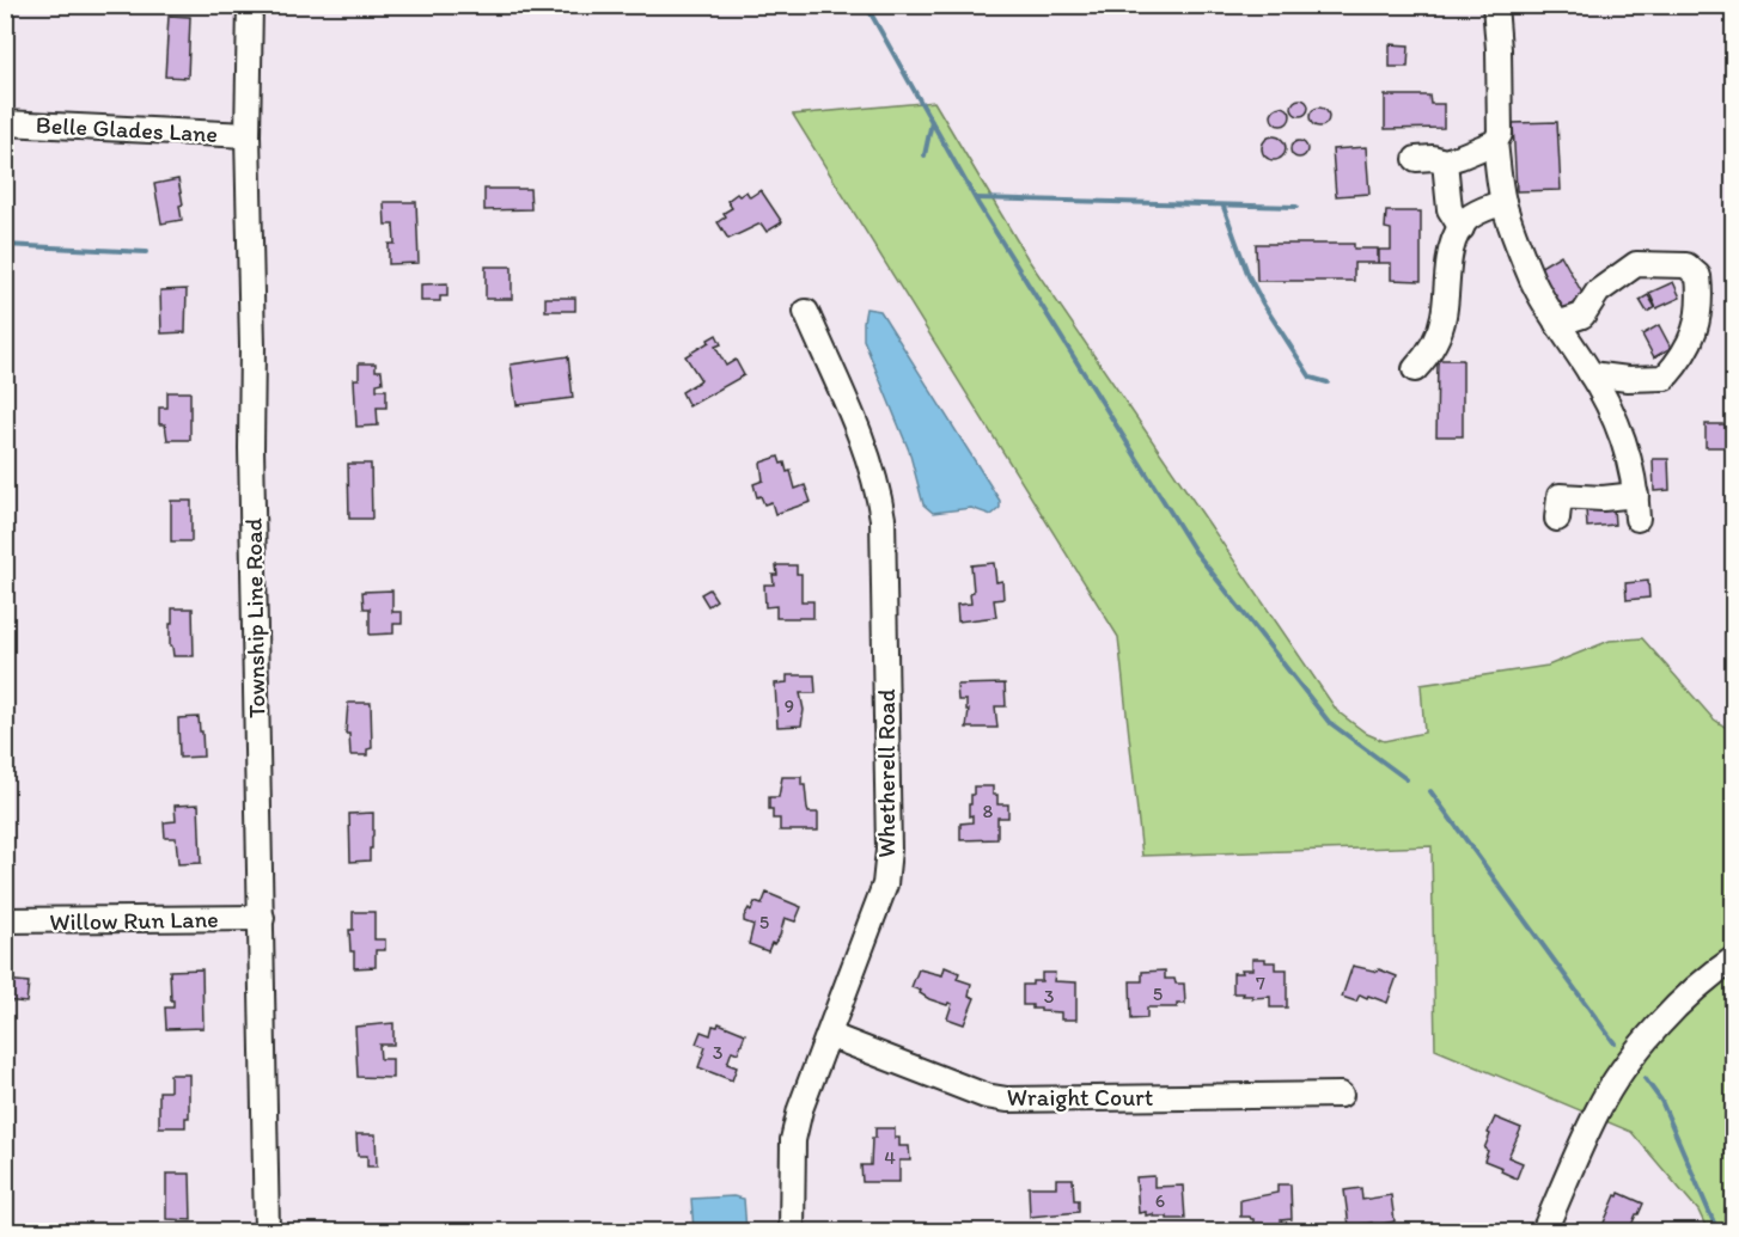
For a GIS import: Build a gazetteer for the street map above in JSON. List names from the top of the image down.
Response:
{
  "streets": {
    "street": [
      "Belle Glades Lane",
      "Township Line Road",
      "Whetherell Road",
      "Willow Run Lane",
      "Wraight Court"
    ]
  },
  "crossings": [
    ["Belle Glades Lane", "Township Line Road"],
    ["Township Line Road", "Willow Run Lane"],
    ["Whetherell Road", "Wraight Court"]
  ],
  "house_numbers": [
    "9",
    "8",
    "5",
    "7",
    "5",
    "3",
    "3",
    "4",
    "6"
  ]
}
